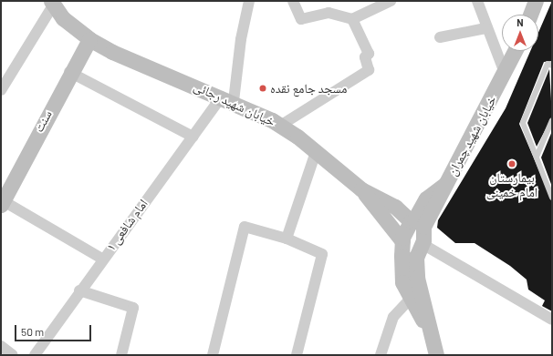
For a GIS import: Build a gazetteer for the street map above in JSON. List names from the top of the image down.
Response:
{
  "streets": {
    "main road": ["خیابان شهید رجائی", "سنت", "خیابان شهید چمران"],
    "street": ["امام شافعی ۱"]
  },
  "crossings": [
    ["خیابان شهید رجائی", "سنت"],
    ["خیابان شهید رجائی", "خیابان شهید چمران"],
    ["خیابان شهید رجائی", "امام شافعی ۱"]
  ],
  "places": ["مسجد جامع نقده", "بیمارستان امام خمینی"],
  "scale_bar": "50 m",
  "north": "top"
}
